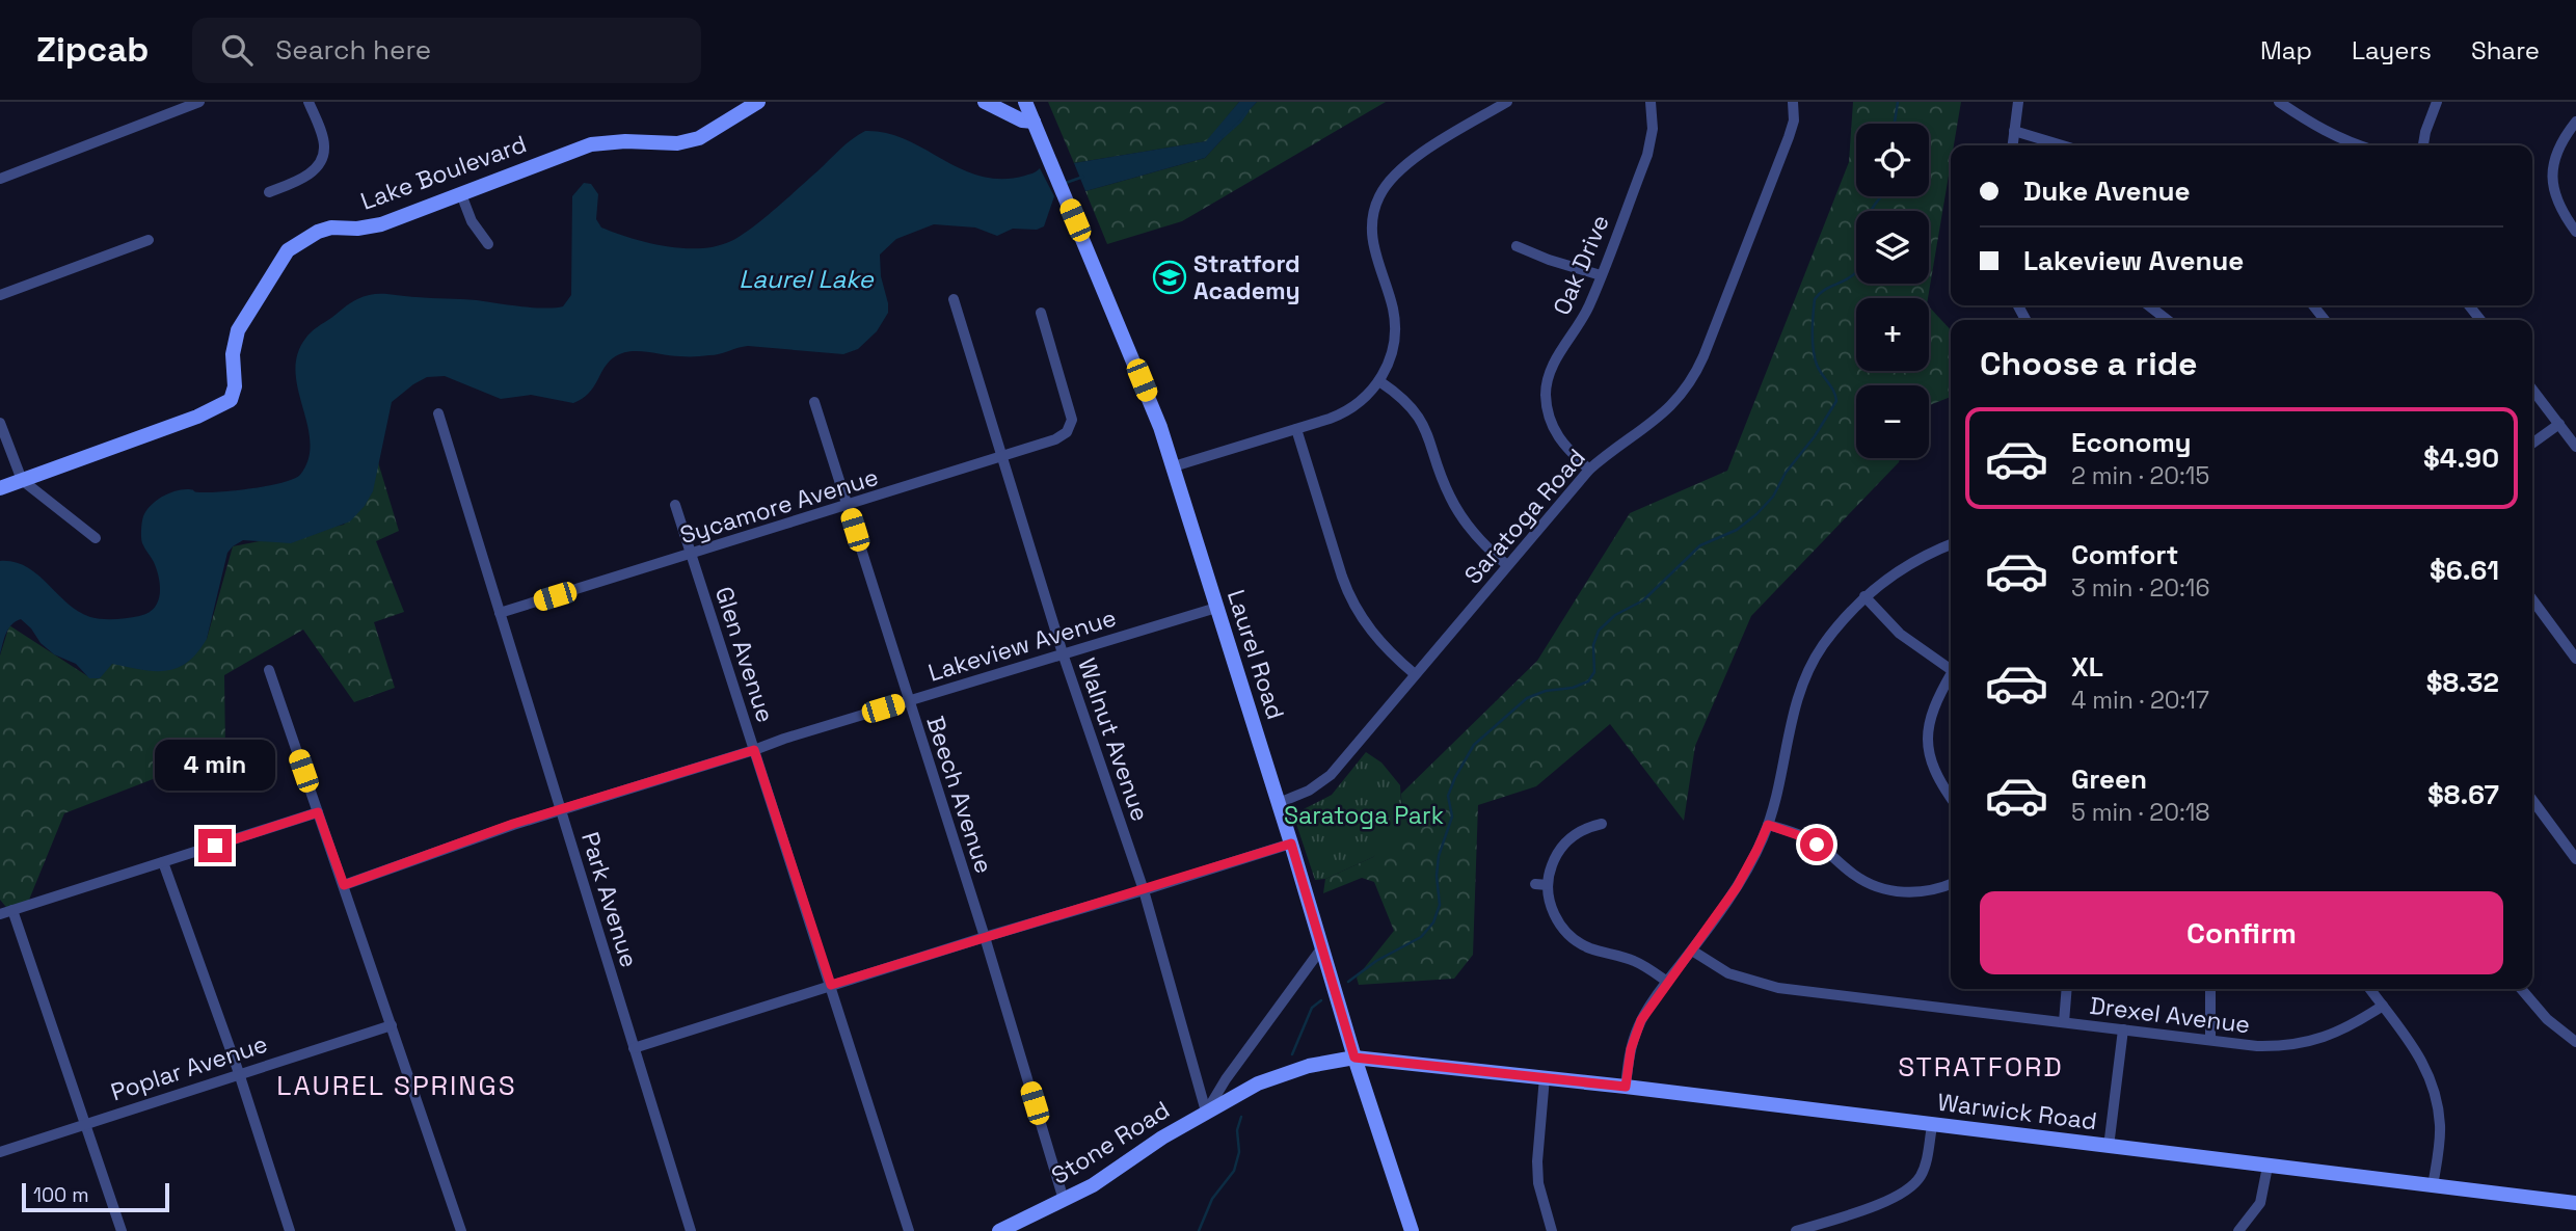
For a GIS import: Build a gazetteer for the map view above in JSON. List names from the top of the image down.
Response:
{
  "streets": {
    "street": [
      "Lake Boulevard",
      "Oak Drive",
      "Sycamore Avenue",
      "Saratoga Road",
      "Lakeview Avenue",
      "Glen Avenue",
      "Laurel Road",
      "Walnut Avenue",
      "Beech Avenue",
      "Park Avenue",
      "Drexel Avenue",
      "Poplar Avenue",
      "Warwick Road",
      "Stone Road"
    ]
  },
  "crossings": [
    ["Oak Drive", "Saratoga Road"],
    ["Sycamore Avenue", "Glen Avenue"],
    ["Sycamore Avenue", "Walnut Avenue"],
    ["Sycamore Avenue", "Beech Avenue"],
    ["Sycamore Avenue", "Park Avenue"],
    ["Saratoga Road", "Laurel Road"],
    ["Lakeview Avenue", "Glen Avenue"],
    ["Lakeview Avenue", "Laurel Road"],
    ["Lakeview Avenue", "Walnut Avenue"],
    ["Lakeview Avenue", "Beech Avenue"],
    ["Lakeview Avenue", "Park Avenue"],
    ["Laurel Road", "Warwick Road"],
    ["Laurel Road", "Stone Road"],
    ["Walnut Avenue", "Stone Road"],
    ["Beech Avenue", "Stone Road"],
    ["Warwick Road", "Stone Road"]
  ],
  "districts": ["STRATFORD", "LAUREL SPRINGS"],
  "water": ["Laurel Lake"],
  "parks": ["Saratoga Park"],
  "places": {
    "school or university": ["Stratford Academy"]
  },
  "scale_bar": "100 m",
  "page": {
    "header": "Zipcab",
    "search": "Search here",
    "nav": ["Map", "Layers", "Share"],
    "map_buttons": ["+", "−"],
    "banner": ["Duke Avenue", "Lakeview Avenue"],
    "heading": "Choose a ride",
    "list": [
      {
        "name": "Economy",
        "note": "2 min · 20:15",
        "value": "$4.90"
      },
      {
        "name": "Comfort",
        "note": "3 min · 20:16",
        "value": "$6.61"
      },
      {
        "name": "XL",
        "note": "4 min · 20:17",
        "value": "$8.32"
      },
      {
        "name": "Green",
        "note": "5 min · 20:18",
        "value": "$8.67"
      }
    ],
    "bubble": "4 min",
    "buttons": "Confirm",
    "scale": "100 m"
  }
}
